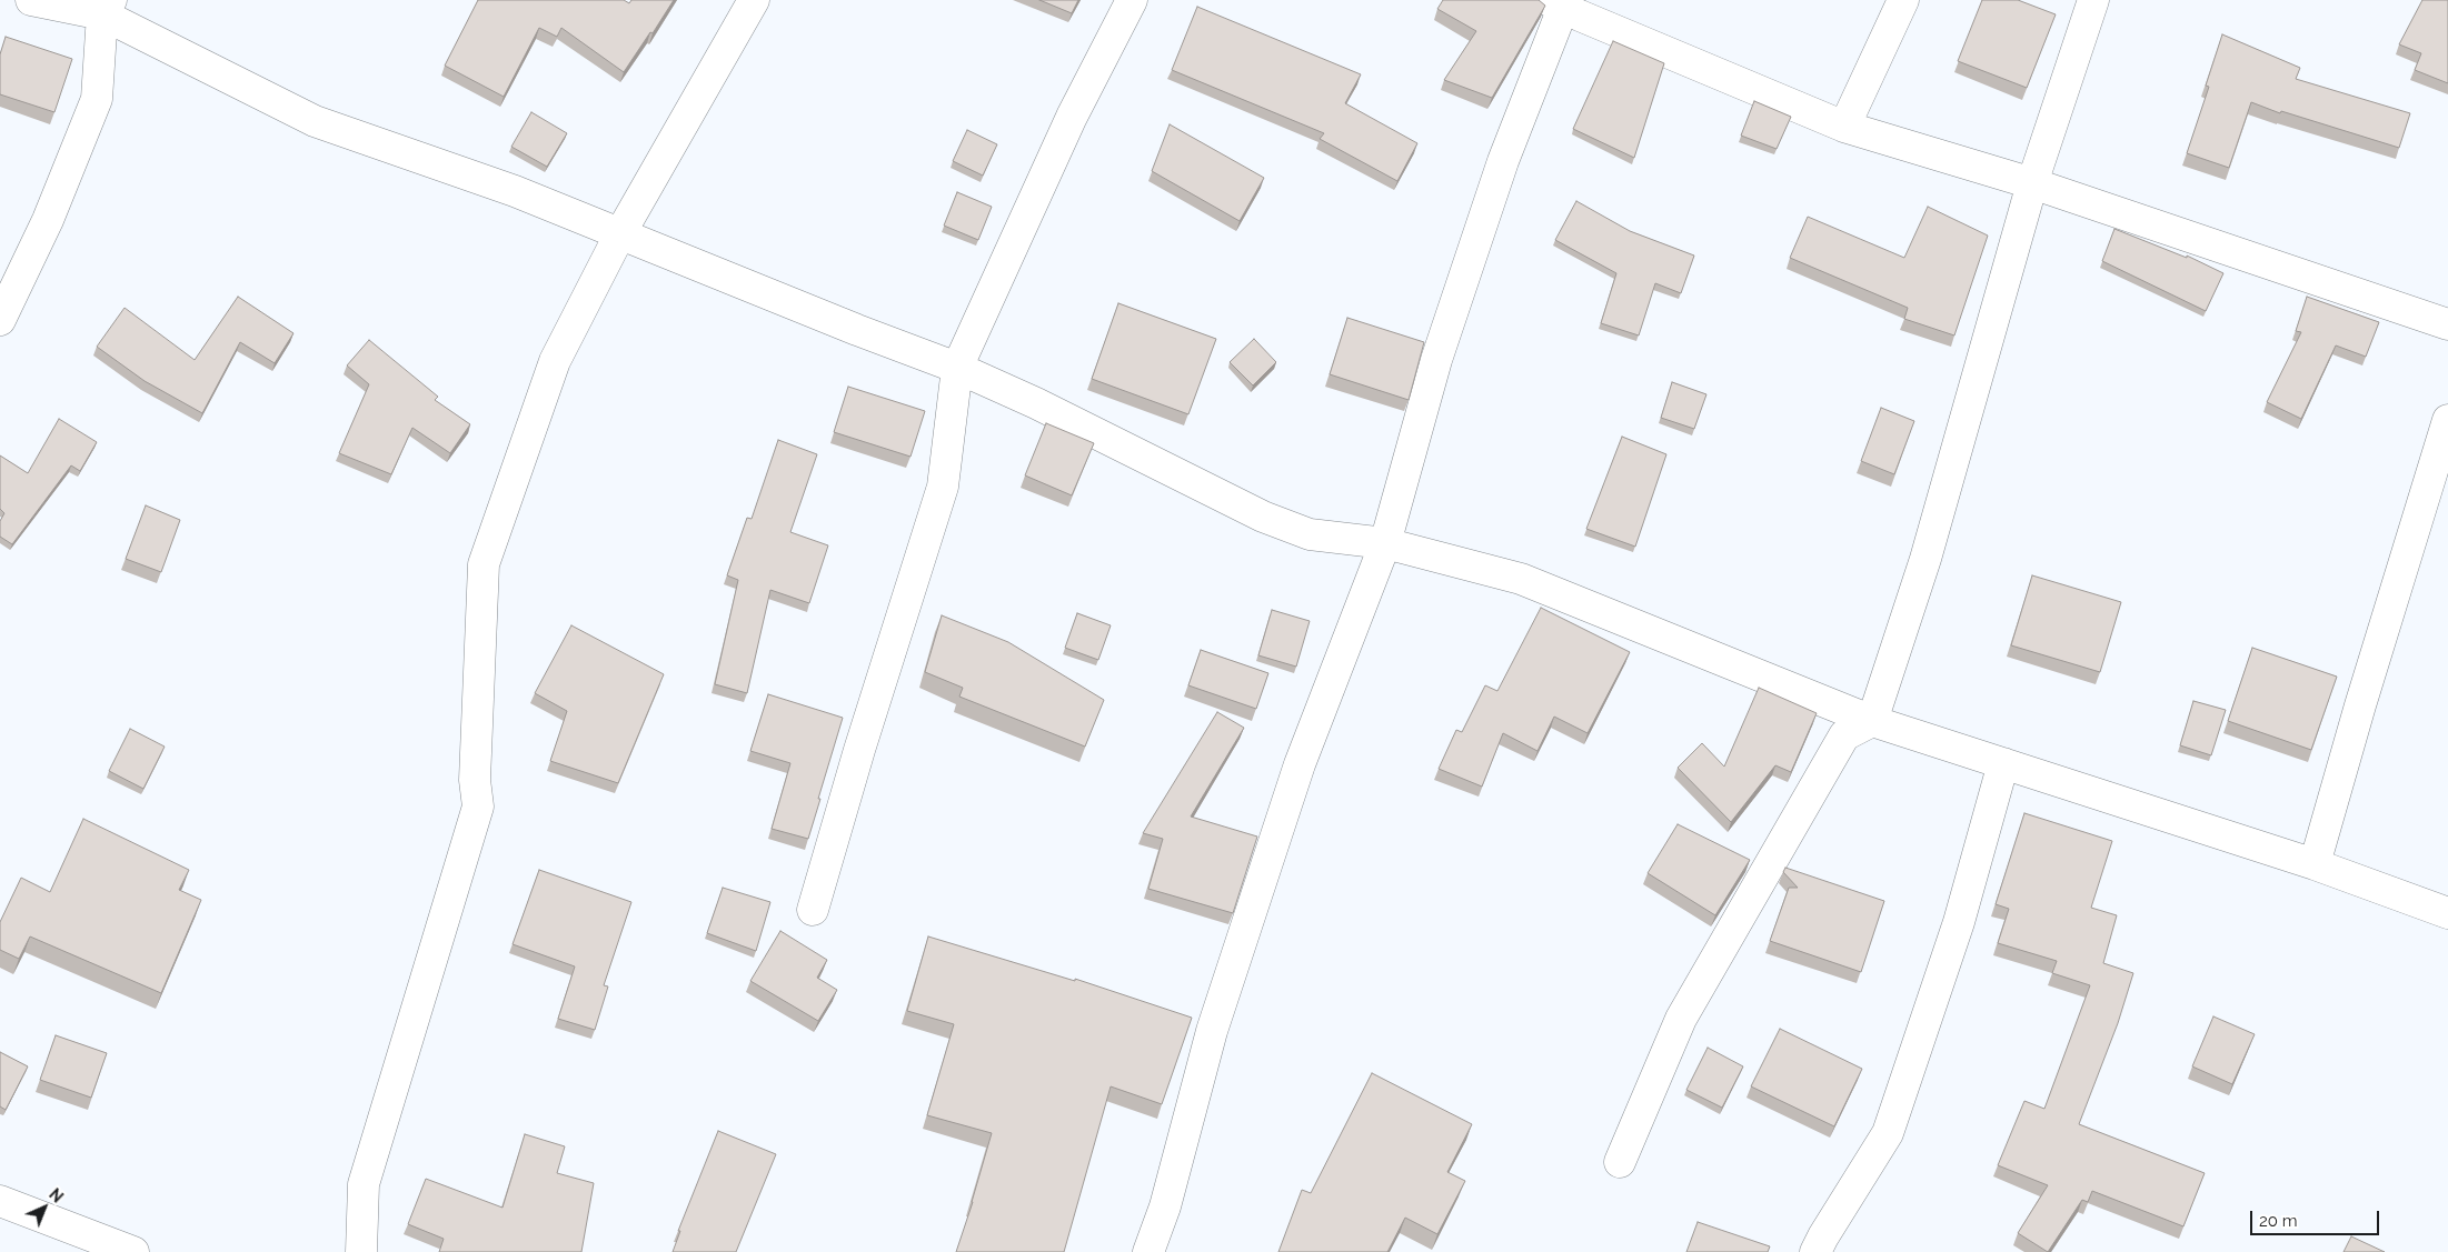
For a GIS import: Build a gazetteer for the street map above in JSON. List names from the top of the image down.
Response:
{
  "scale_bar": "20 m",
  "north": "top right"
}
